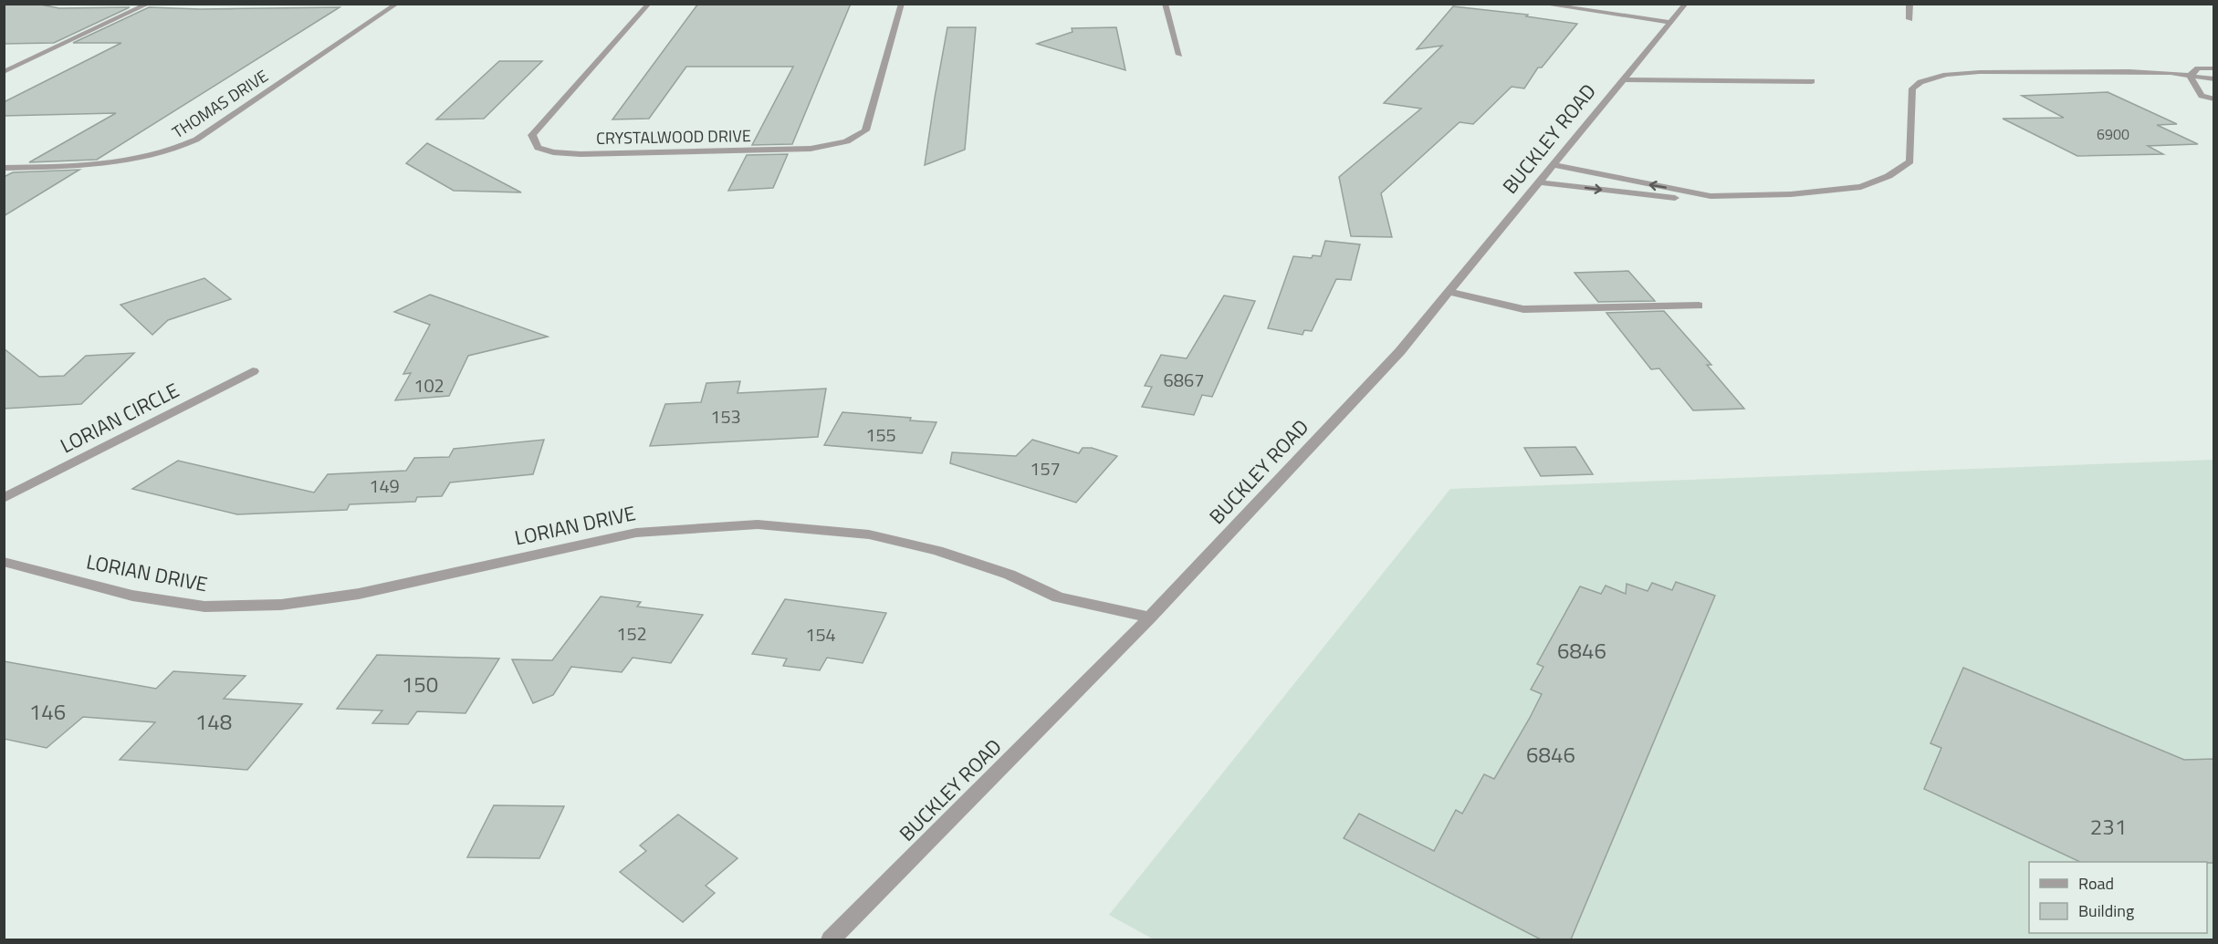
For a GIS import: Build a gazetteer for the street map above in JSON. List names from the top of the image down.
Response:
{
  "streets": {
    "street": [
      "THOMAS DRIVE",
      "CRYSTALWOOD DRIVE",
      "BUCKLEY ROAD",
      "LORIAN CIRCLE",
      "LORIAN DRIVE"
    ]
  },
  "crossings": [
    ["BUCKLEY ROAD", "LORIAN DRIVE"]
  ],
  "house_numbers": [
    "6900",
    "6867",
    "102",
    "153",
    "155",
    "157",
    "149",
    "152",
    "154",
    "6846",
    "150",
    "146",
    "148",
    "6846",
    "231"
  ],
  "legend": ["Road", "Building"]
}
